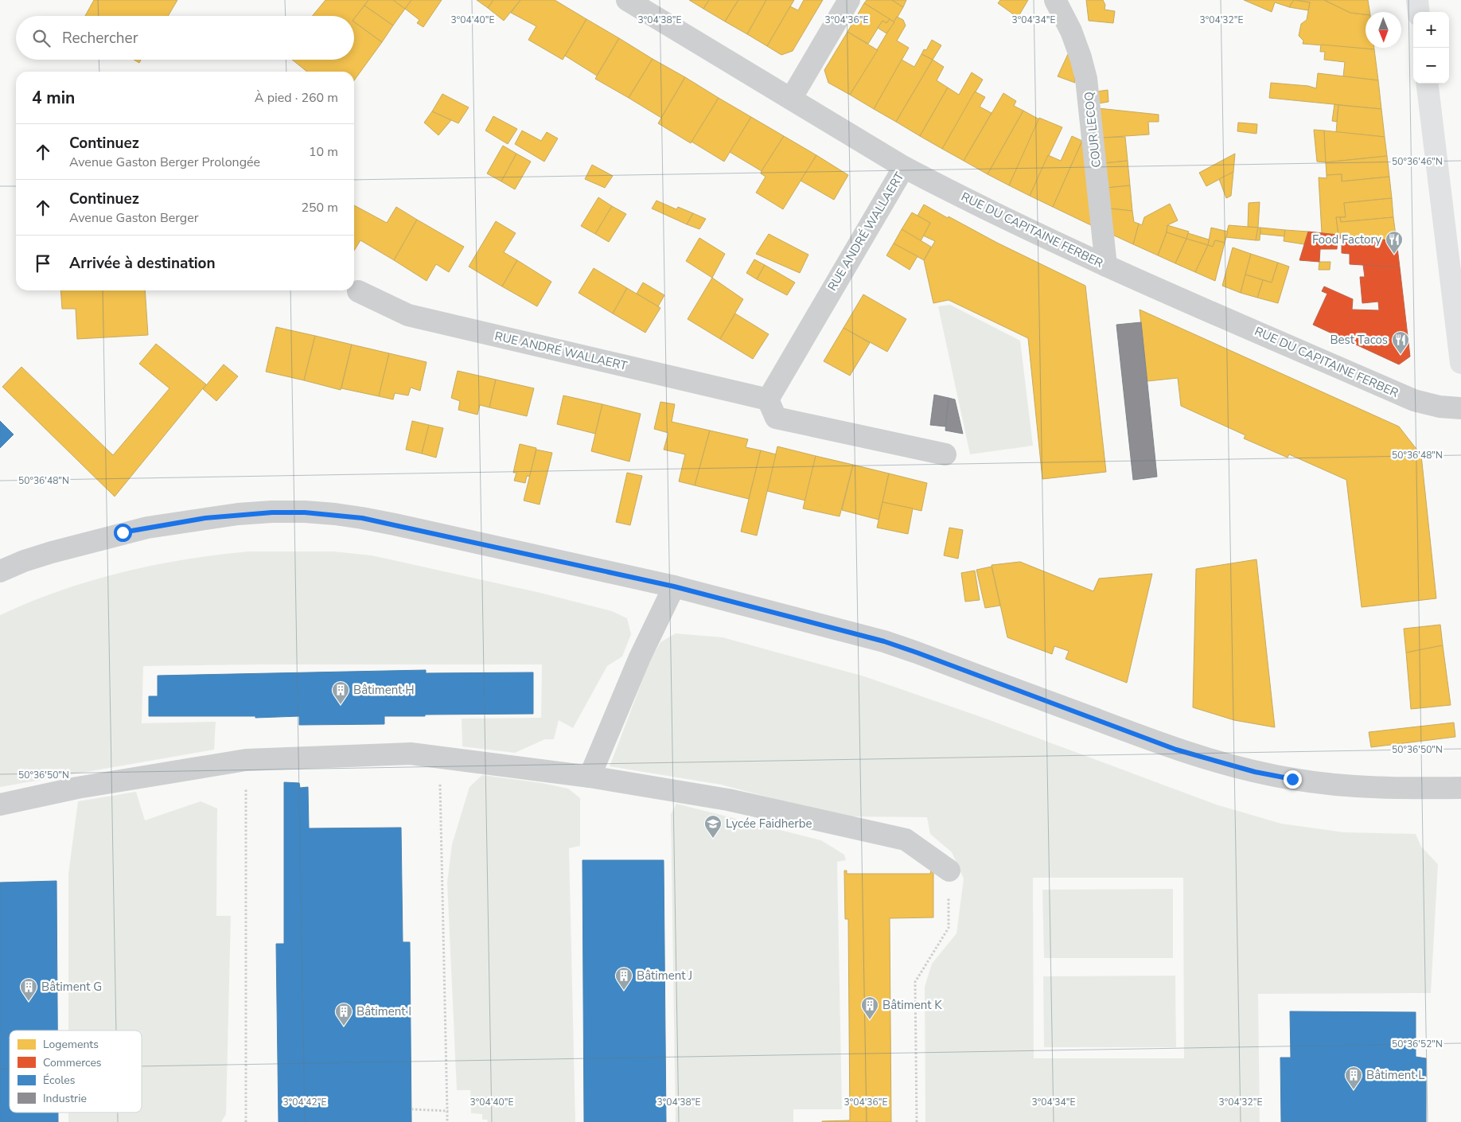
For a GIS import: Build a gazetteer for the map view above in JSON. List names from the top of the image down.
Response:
{
  "streets": {
    "street": ["COUR LECOQ", "RUE DU CAPITAINE FERBER", "RUE ANDRÉ WALLAERT"]
  },
  "crossings": [
    ["COUR LECOQ", "RUE DU CAPITAINE FERBER"],
    ["RUE DU CAPITAINE FERBER", "RUE ANDRÉ WALLAERT"]
  ],
  "places": {
    "restaurant": ["Food Factory", "Best Tacos"],
    "building": [
      "Bâtiment H",
      "Bâtiment J",
      "Bâtiment G",
      "Bâtiment K",
      "Bâtiment I",
      "Bâtiment L"
    ],
    "school or university": ["Lycée Faidherbe"]
  },
  "legend": [
    "Logements",
    "Commerces",
    "Écoles",
    "Industrie"
  ],
  "north": "bottom",
  "page": {
    "map_buttons": ["+", "−"],
    "search": "Rechercher",
    "heading": ["4 min", "À pied · 260 m"],
    "list": [
      ["Continuez", "Avenue Gaston Berger Prolongée", "10 m"],
      ["Continuez", "Avenue Gaston Berger", "250 m"],
      "Arrivée à destination"
    ]
  },
  "coordinates": [
    "3°04'40\"E",
    "3°04'38\"E",
    "3°04'36\"E",
    "3°04'34\"E",
    "3°04'32\"E",
    "50°36'46\"N",
    "50°36'48\"N",
    "50°36'50\"N",
    "50°36'52\"N",
    "3°04'42\"E"
  ]
}
